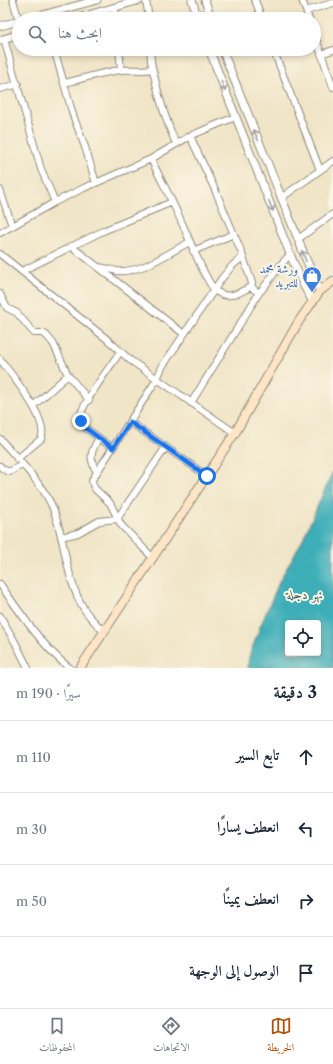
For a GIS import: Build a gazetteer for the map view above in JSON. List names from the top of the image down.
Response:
{
  "water": ["نهر دجلة"],
  "places": {
    "shop": ["ورشة محمد للتبريد"]
  },
  "page": {
    "search": "ابحث هنا",
    "heading": ["3 دقيقة", "سيرًا · 190 m"],
    "list": [
      ["تابع السير", "110 m"],
      ["انعطف يسارًا", "30 m"],
      ["انعطف يمينًا", "50 m"],
      "الوصول إلى الوجهة"
    ],
    "nav": ["الخريطة", "الاتجاهات", "المحفوظات"]
  }
}
